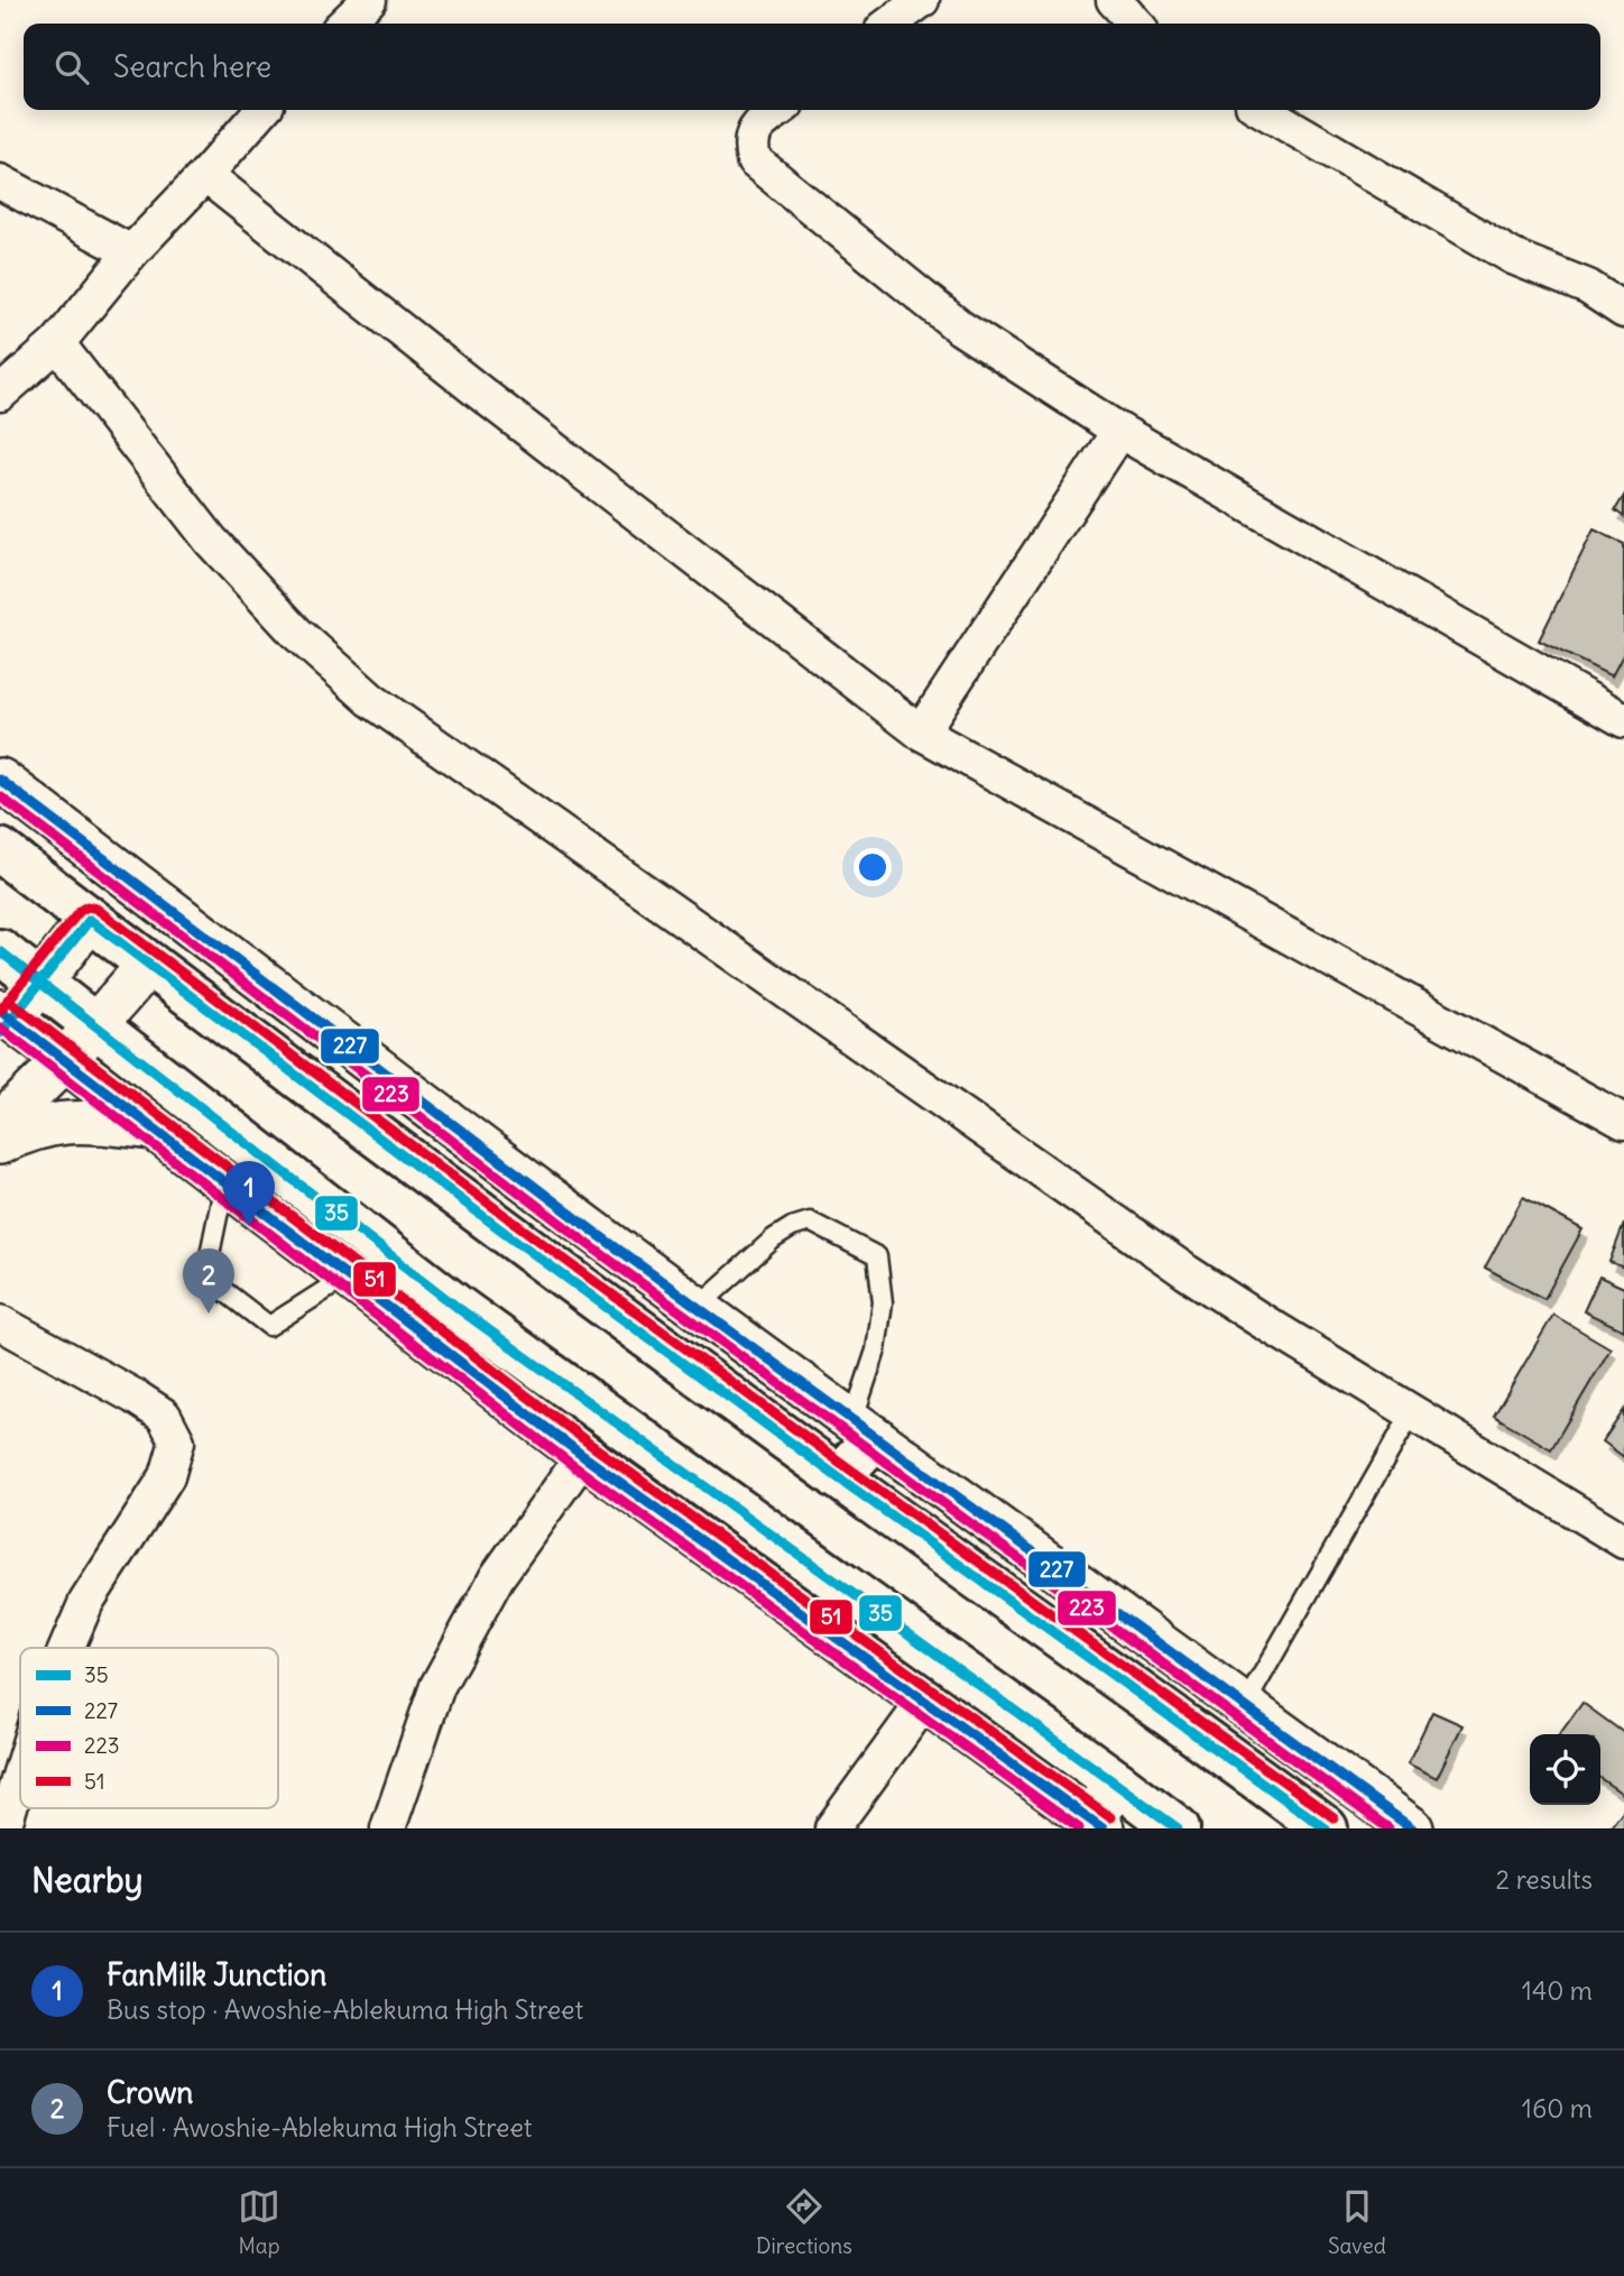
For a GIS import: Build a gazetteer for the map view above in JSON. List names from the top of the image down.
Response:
{
  "lines": [
    "transit line 227",
    "transit line 223",
    "transit line 51",
    "transit line 35"
  ],
  "legend": [
    "35",
    "227",
    "223",
    "51"
  ],
  "page": {
    "search": "Search here",
    "pins": ["1", "2"],
    "heading": ["Nearby", "2 results"],
    "list": [
      {
        "mark": "1",
        "name": "FanMilk Junction",
        "note": "Bus stop · Awoshie-Ablekuma High Street",
        "value": "140 m"
      },
      {
        "mark": "2",
        "name": "Crown",
        "note": "Fuel · Awoshie-Ablekuma High Street",
        "value": "160 m"
      }
    ],
    "nav": ["Map", "Directions", "Saved"]
  }
}
